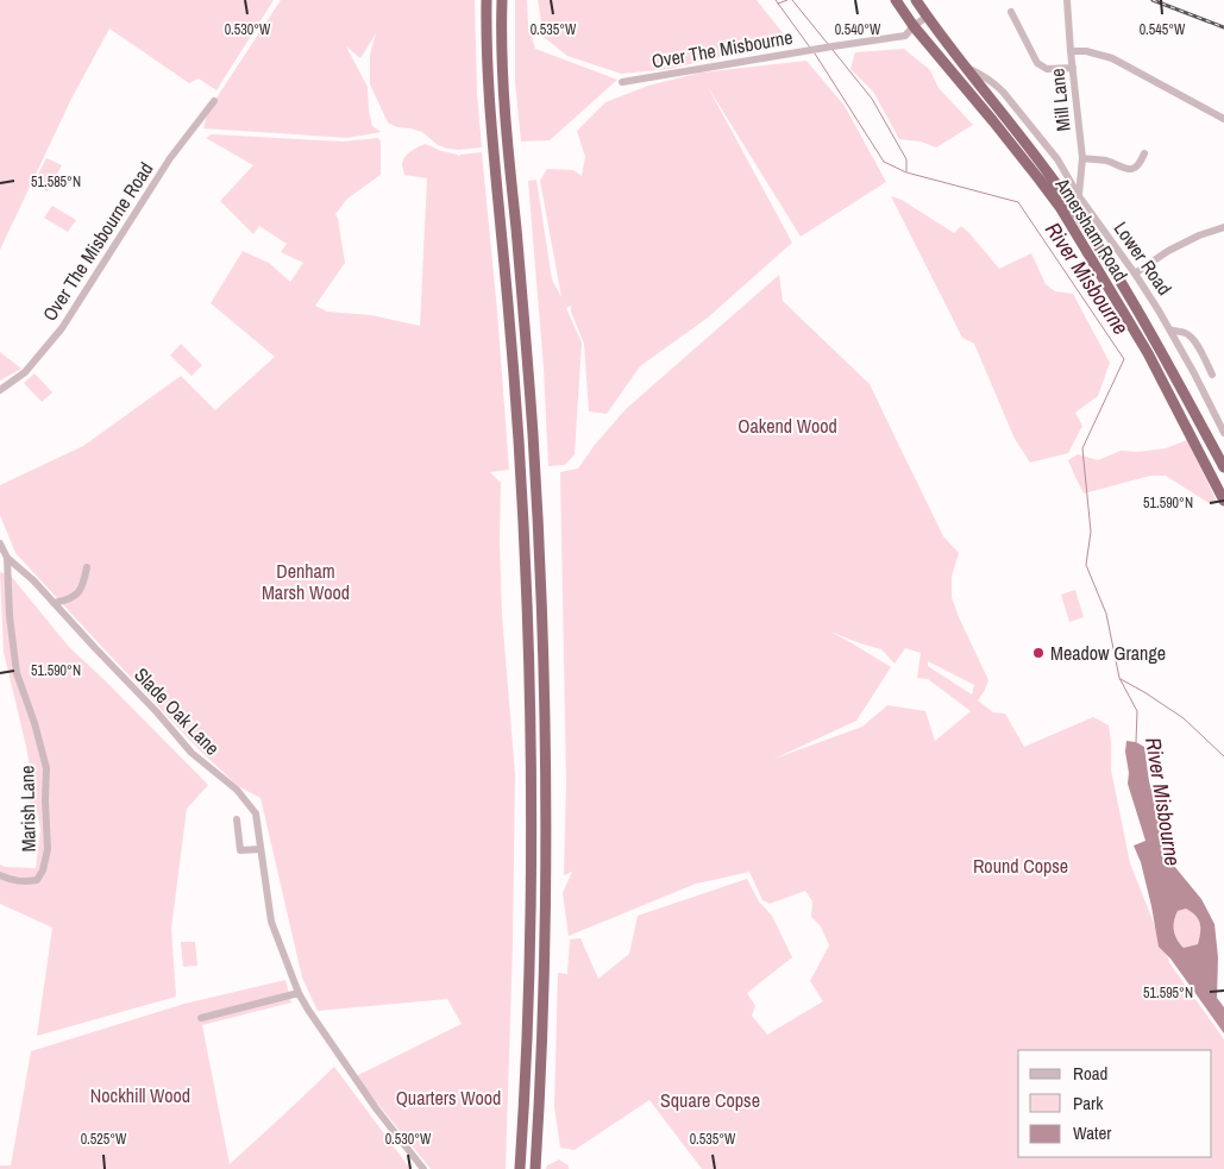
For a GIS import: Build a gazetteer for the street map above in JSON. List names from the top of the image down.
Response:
{
  "streets": {
    "highway": ["Amersham Road"],
    "street": [
      "Over The Misbourne",
      "Mill Lane",
      "Over The Misbourne Road",
      "Lower Road",
      "Slade Oak Lane",
      "Marish Lane"
    ]
  },
  "crossings": [
    ["Over The Misbourne", "Amersham Road"],
    ["Mill Lane", "Lower Road"],
    ["Slade Oak Lane", "Marish Lane"]
  ],
  "water": ["River Misbourne"],
  "parks": [
    "Oakend Wood",
    "Denham Marsh Wood",
    "Round Copse",
    "Nockhill Wood",
    "Quarters Wood",
    "Square Copse"
  ],
  "places": ["Meadow Grange"],
  "legend": ["Road", "Park", "Water"],
  "coordinates": [
    "0.530°W",
    "0.535°W",
    "0.540°W",
    "0.545°W",
    "51.585°N",
    "51.590°N",
    "51.595°N",
    "0.525°W"
  ]
}
